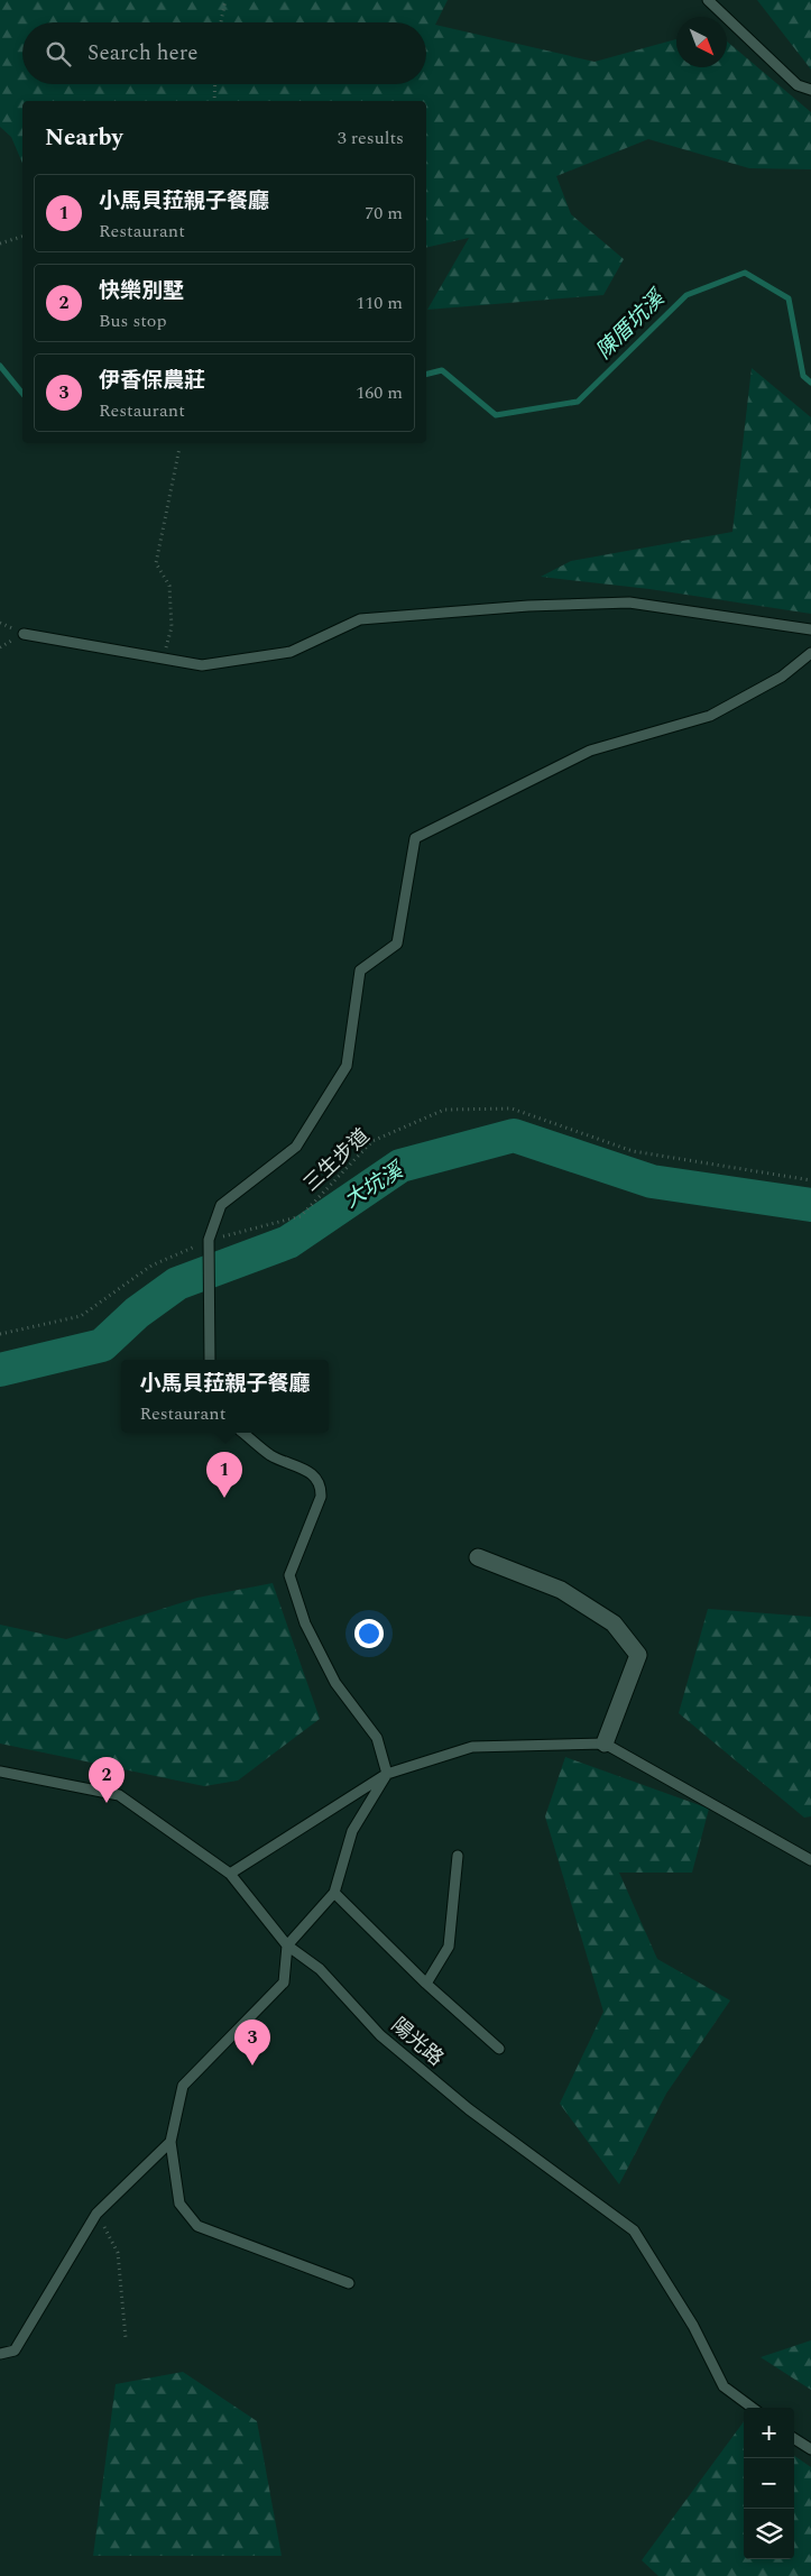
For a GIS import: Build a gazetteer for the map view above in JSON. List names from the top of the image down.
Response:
{
  "streets": {
    "lane": ["陽光路"],
    "path": ["三生步道"]
  },
  "water": ["陳厝坑溪", "大坑溪"],
  "north": "bottom right",
  "page": {
    "search": "Search here",
    "heading": ["Nearby", "3 results"],
    "list": [
      {
        "mark": "1",
        "name": "小馬貝菈親子餐廳",
        "note": "Restaurant",
        "value": "70 m"
      },
      {
        "mark": "2",
        "name": "快樂別墅",
        "note": "Bus stop",
        "value": "110 m"
      },
      {
        "mark": "3",
        "name": "伊香保農莊",
        "note": "Restaurant",
        "value": "160 m"
      }
    ],
    "popup": ["小馬貝菈親子餐廳", "Restaurant"],
    "pins": ["1", "2", "3"],
    "map_buttons": ["+", "−"]
  }
}
